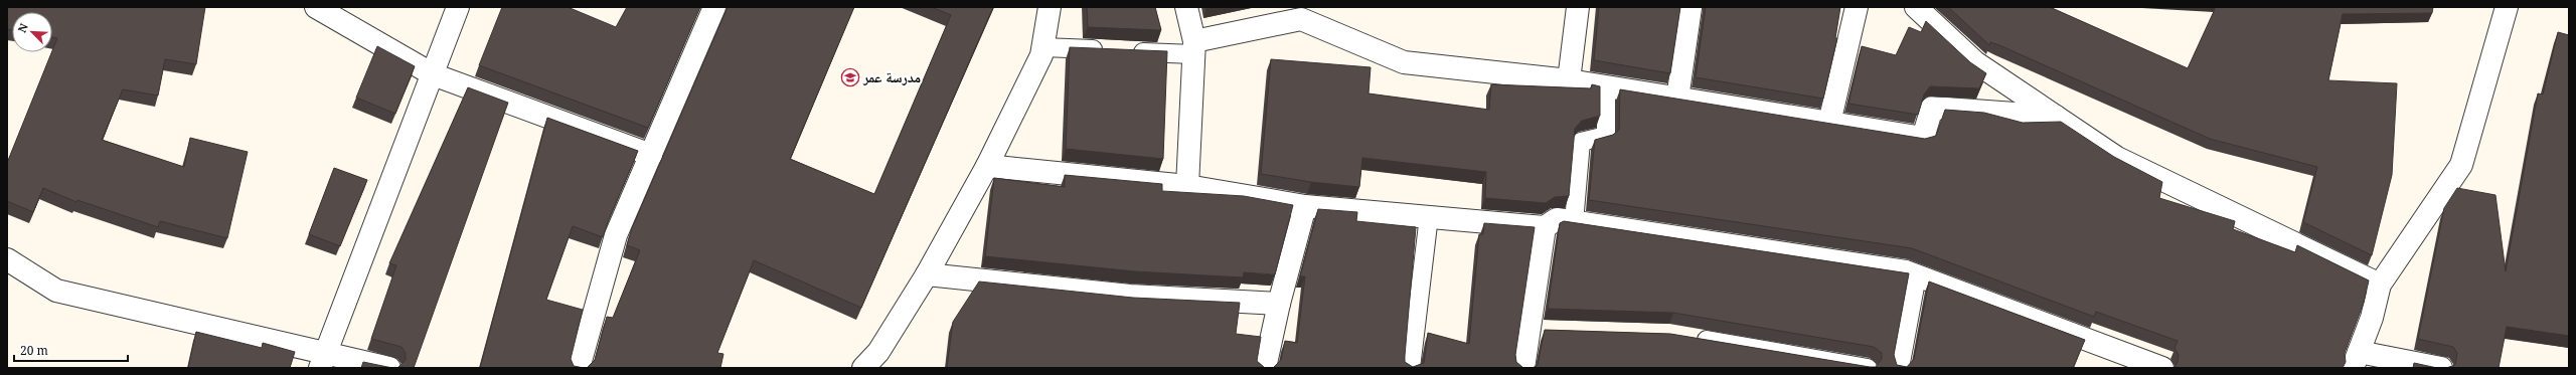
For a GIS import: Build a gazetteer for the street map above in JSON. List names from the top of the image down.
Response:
{
  "places": {
    "school or university": ["مدرسة عمر"]
  },
  "scale_bar": "20 m",
  "north": "top left"
}
